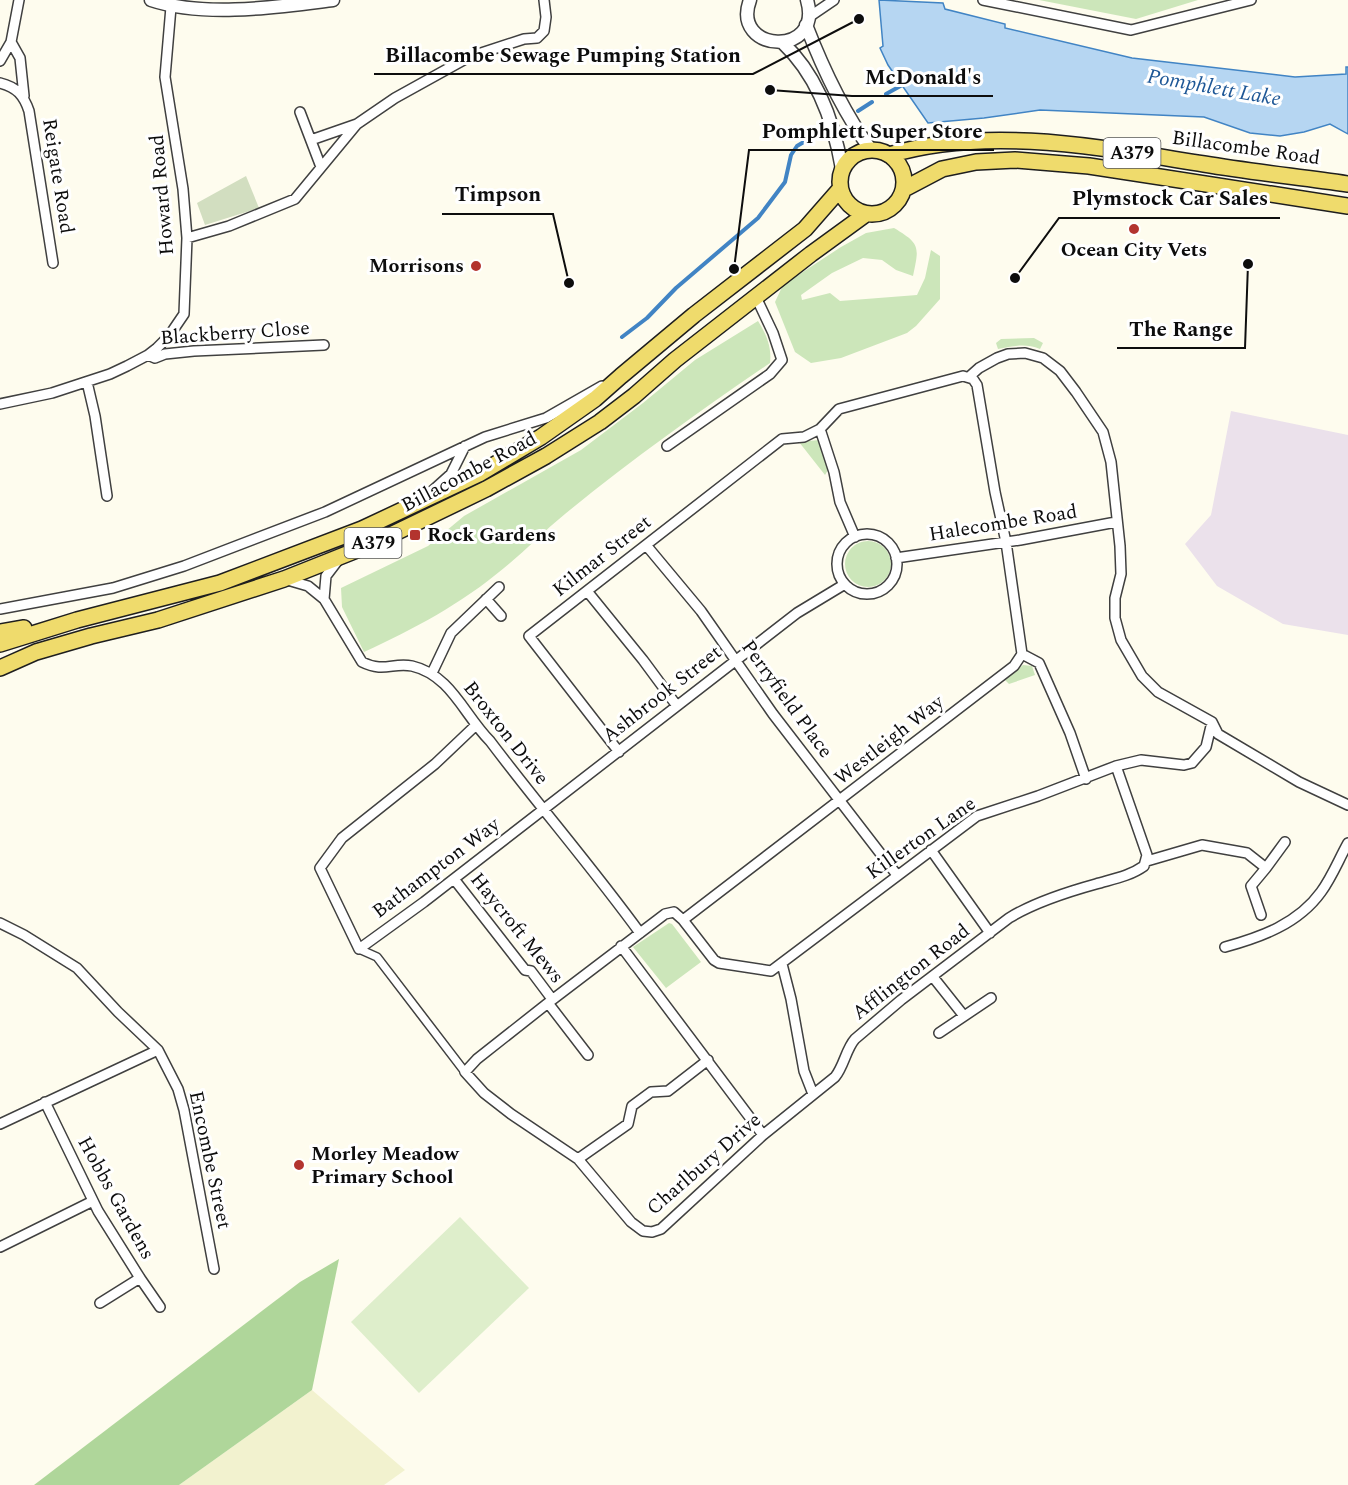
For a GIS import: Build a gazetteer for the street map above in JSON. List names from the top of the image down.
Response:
{
  "streets": {
    "main road": ["Billacombe Road", "A379"],
    "street": [
      "Reigate Road",
      "Howard Road",
      "Blackberry Close",
      "Halecombe Road",
      "Kilmar Street",
      "Ashbrook Street",
      "Perryfield Place",
      "Broxton Drive",
      "Westleigh Way",
      "Killerton Lane",
      "Bathampton Way",
      "Haycroft Mews",
      "Afflington Road",
      "Encombe Street",
      "Charlbury Drive",
      "Hobbs Gardens"
    ]
  },
  "crossings": [
    ["Billacombe Road", "A379"],
    ["Howard Road", "Blackberry Close"],
    ["Halecombe Road", "Ashbrook Street"],
    ["Kilmar Street", "Ashbrook Street"],
    ["Kilmar Street", "Perryfield Place"],
    ["Ashbrook Street", "Perryfield Place"],
    ["Ashbrook Street", "Broxton Drive"],
    ["Ashbrook Street", "Bathampton Way"],
    ["Perryfield Place", "Westleigh Way"],
    ["Perryfield Place", "Killerton Lane"],
    ["Westleigh Way", "Killerton Lane"],
    ["Killerton Lane", "Afflington Road"],
    ["Bathampton Way", "Haycroft Mews"],
    ["Afflington Road", "Charlbury Drive"]
  ],
  "water": ["Pomphlett Lake"],
  "places": {
    "other": [
      "Billacombe Sewage Pumping Station",
      "McDonald's",
      "Ocean City Vets",
      "The Range",
      "Morrisons",
      "Pomphlett Super Store",
      "Plymstock Car Sales",
      "Timpson",
      "Morley Meadow Primary School"
    ],
    "transit": ["Rock Gardens"]
  }
}
